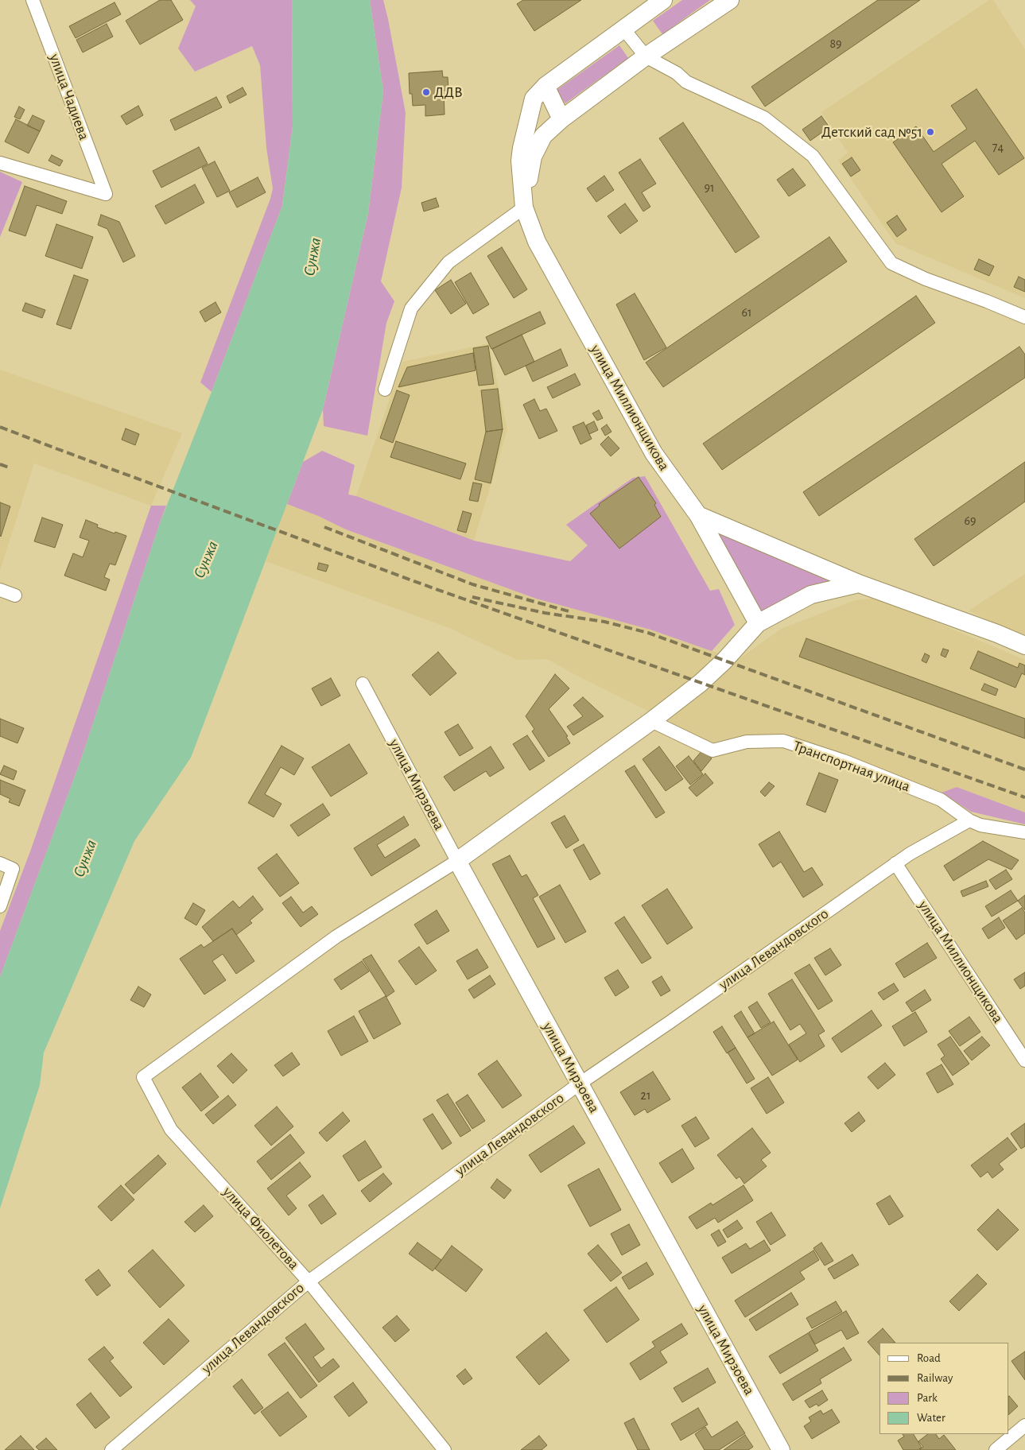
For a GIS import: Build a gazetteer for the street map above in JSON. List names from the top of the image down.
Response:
{
  "streets": {
    "street": [
      "улица Чадиева",
      "улица Миллионщикова",
      "Транспортная улица",
      "улица Мирзоева",
      "улица Левандовского",
      "улица Фиолетова"
    ]
  },
  "crossings": [
    ["улица Миллионщикова", "улица Левандовского"],
    ["Транспортная улица", "улица Левандовского"],
    ["улица Мирзоева", "улица Левандовского"],
    ["улица Мирзоева", "улица Фиолетова"],
    ["улица Левандовского", "улица Фиолетова"]
  ],
  "water": ["Сунжа"],
  "places": ["ДДВ", "Детский сад №51"],
  "house_numbers": [
    "89",
    "74",
    "91",
    "61",
    "69",
    "21"
  ],
  "legend": [
    "Road",
    "Railway",
    "Park",
    "Water"
  ]
}
